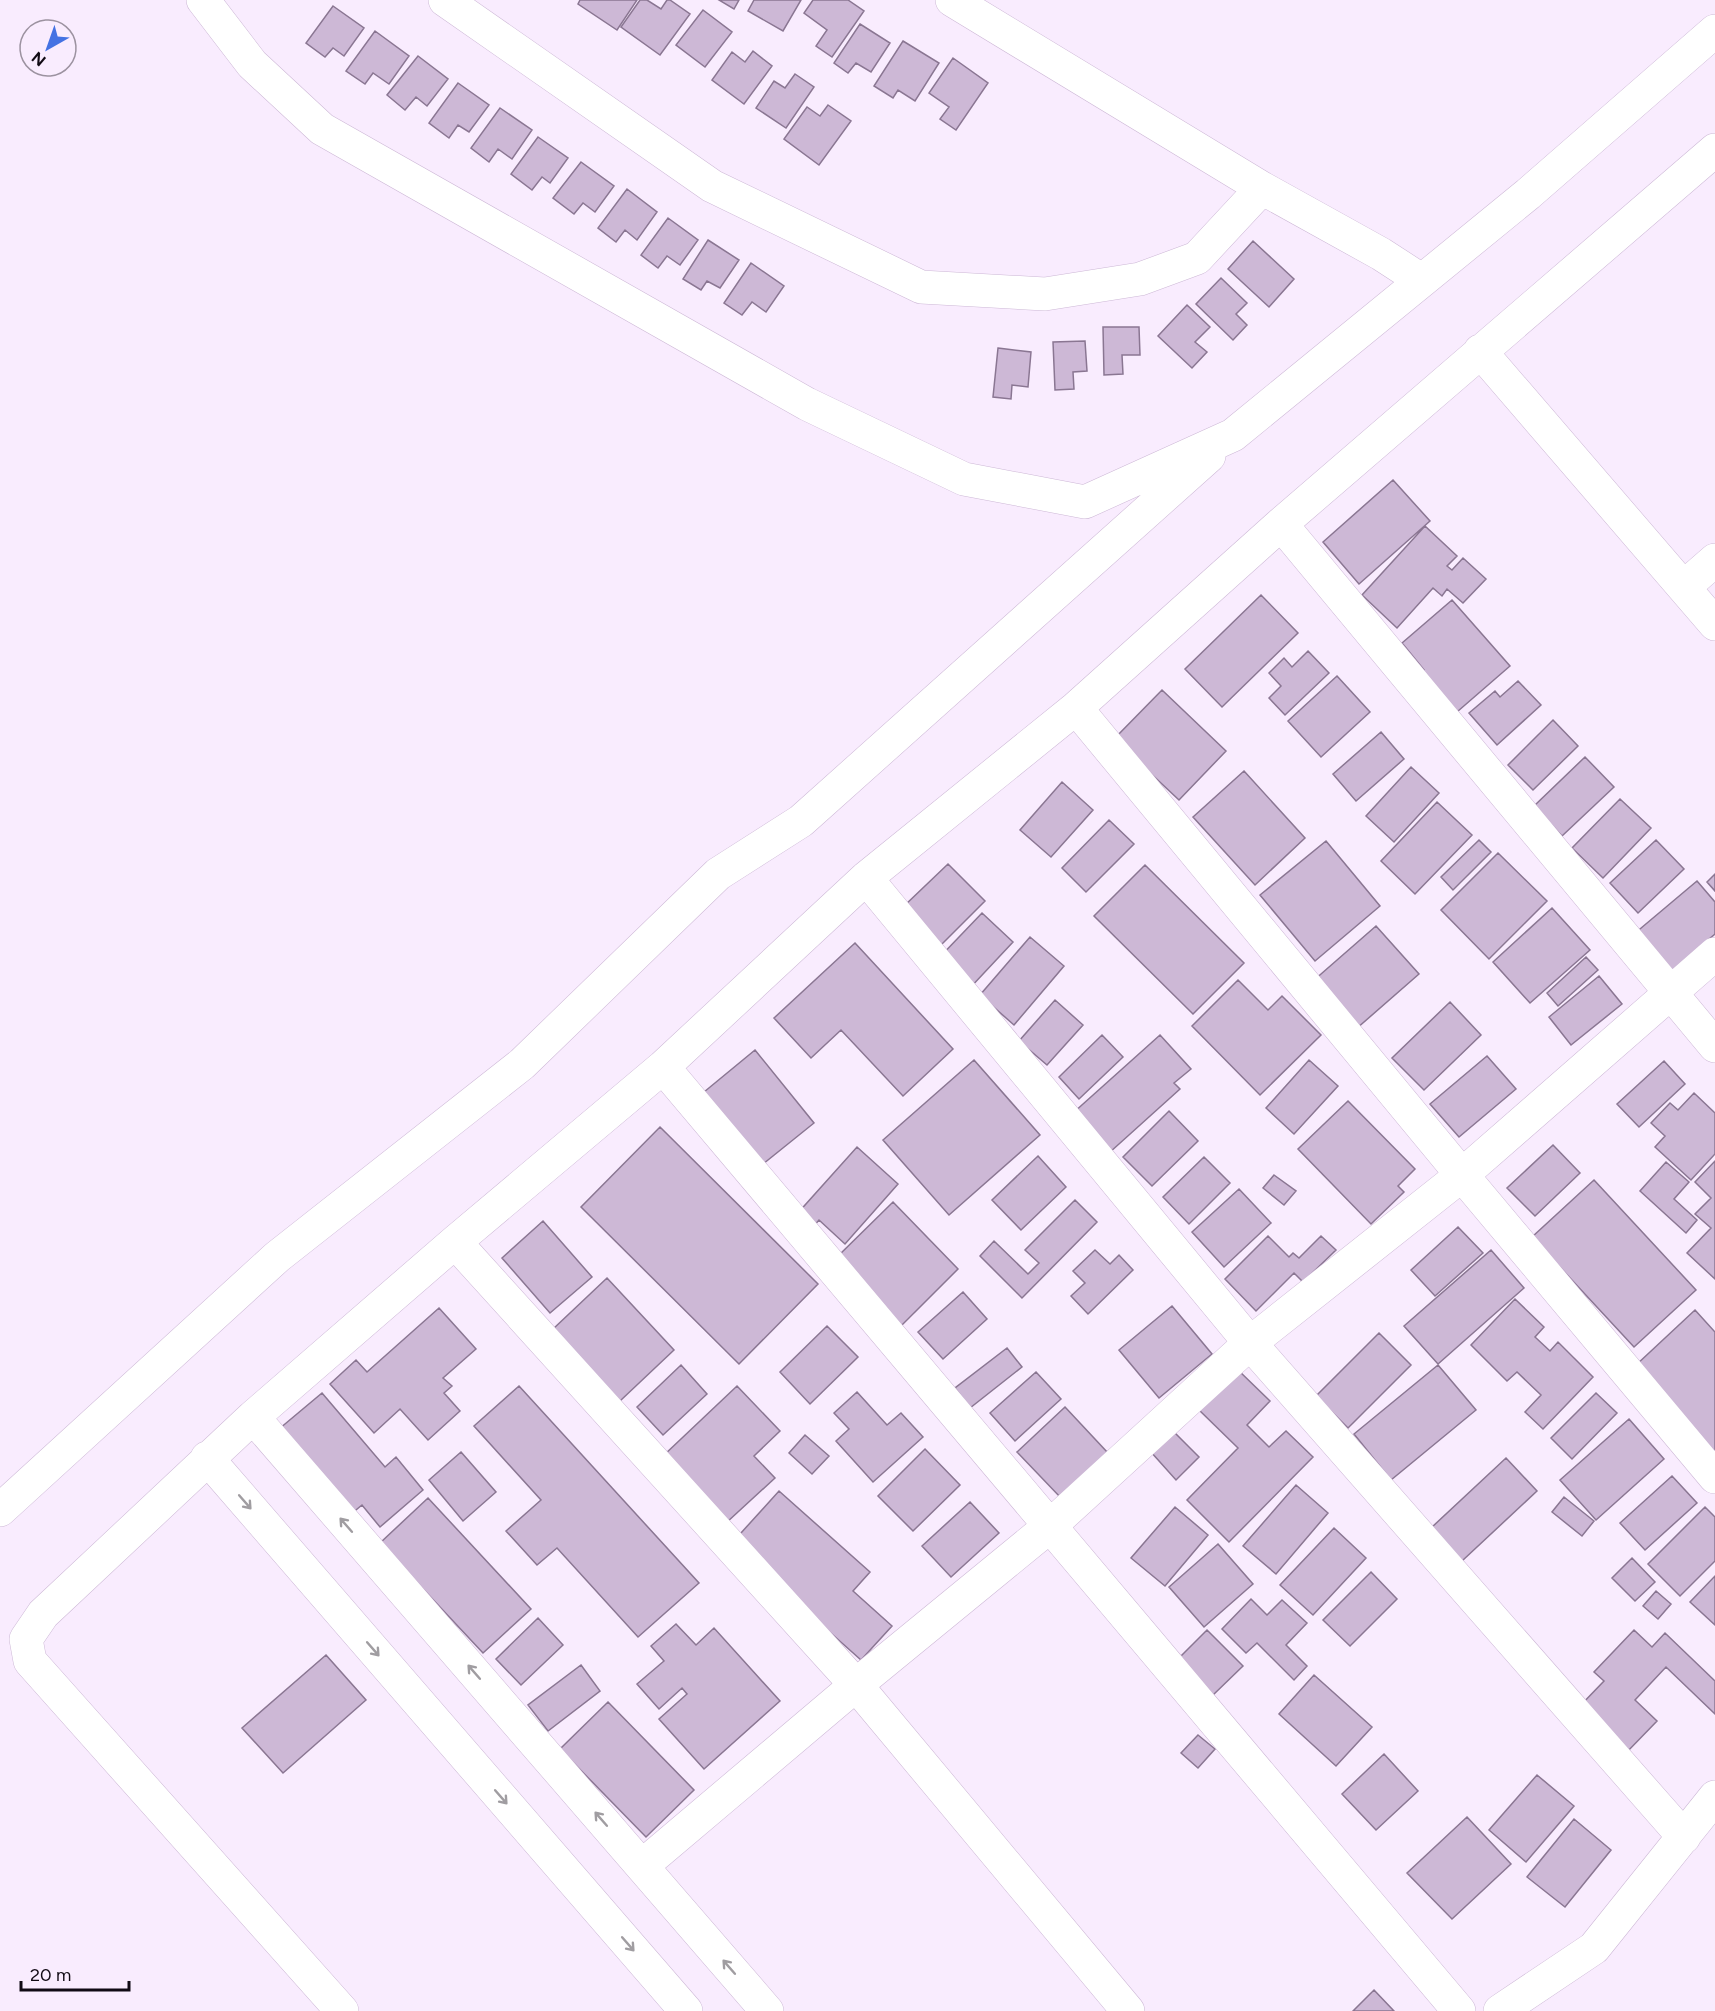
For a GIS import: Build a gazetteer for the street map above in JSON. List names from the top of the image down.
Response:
{
  "scale_bar": "20 m",
  "north": "bottom left"
}
